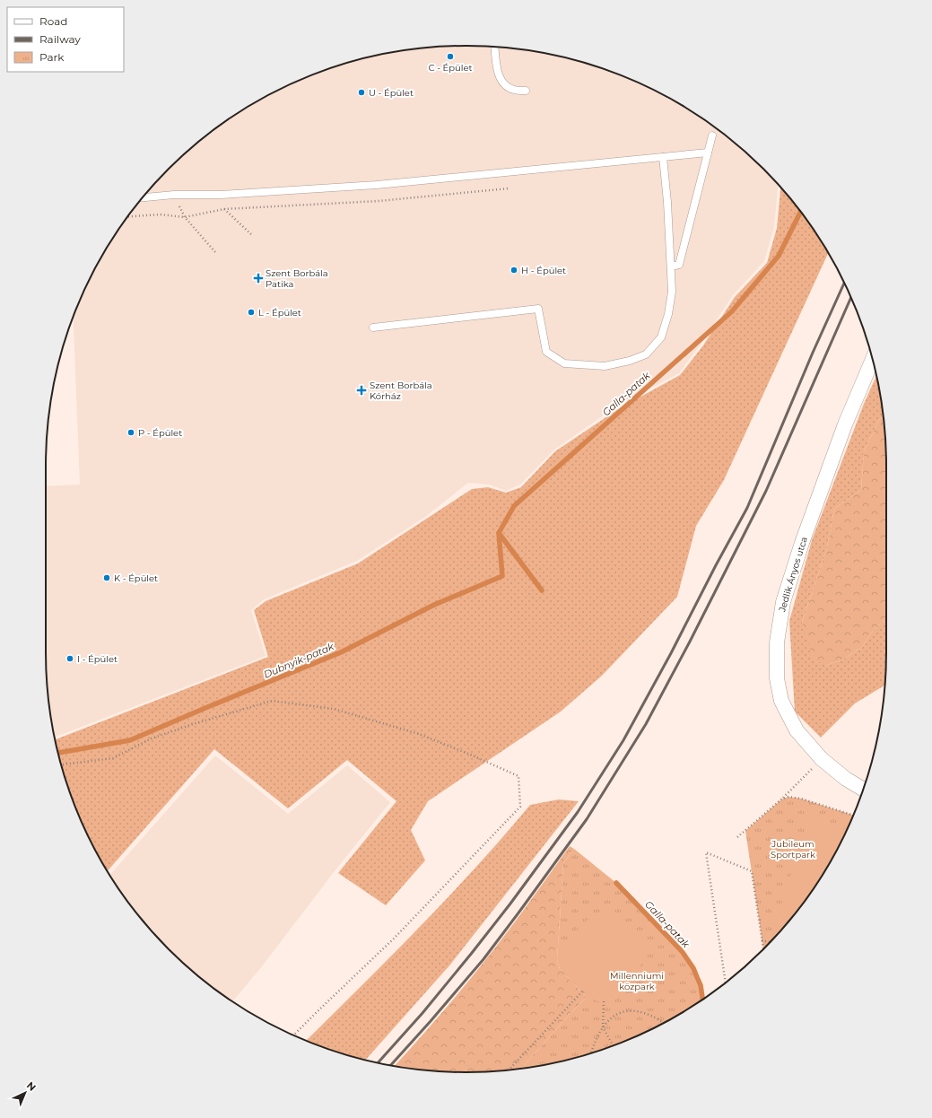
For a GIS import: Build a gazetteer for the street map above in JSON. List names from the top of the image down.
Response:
{
  "streets": {
    "street": ["Jedlik Ányos utca"]
  },
  "water": ["Galla-patak", "Dubnyik-patak"],
  "parks": ["Jubileum Sportpark", "Millenniumi közpark"],
  "places": {
    "other": [
      "C - Épület",
      "U - Épület",
      "H - Épület",
      "L - Épület",
      "P - Épület",
      "K - Épület",
      "I - Épület"
    ],
    "health": ["Szent Borbála Patika", "Szent Borbála Kórház"]
  },
  "legend": ["Road", "Railway", "Park"],
  "north": "top right"
}
